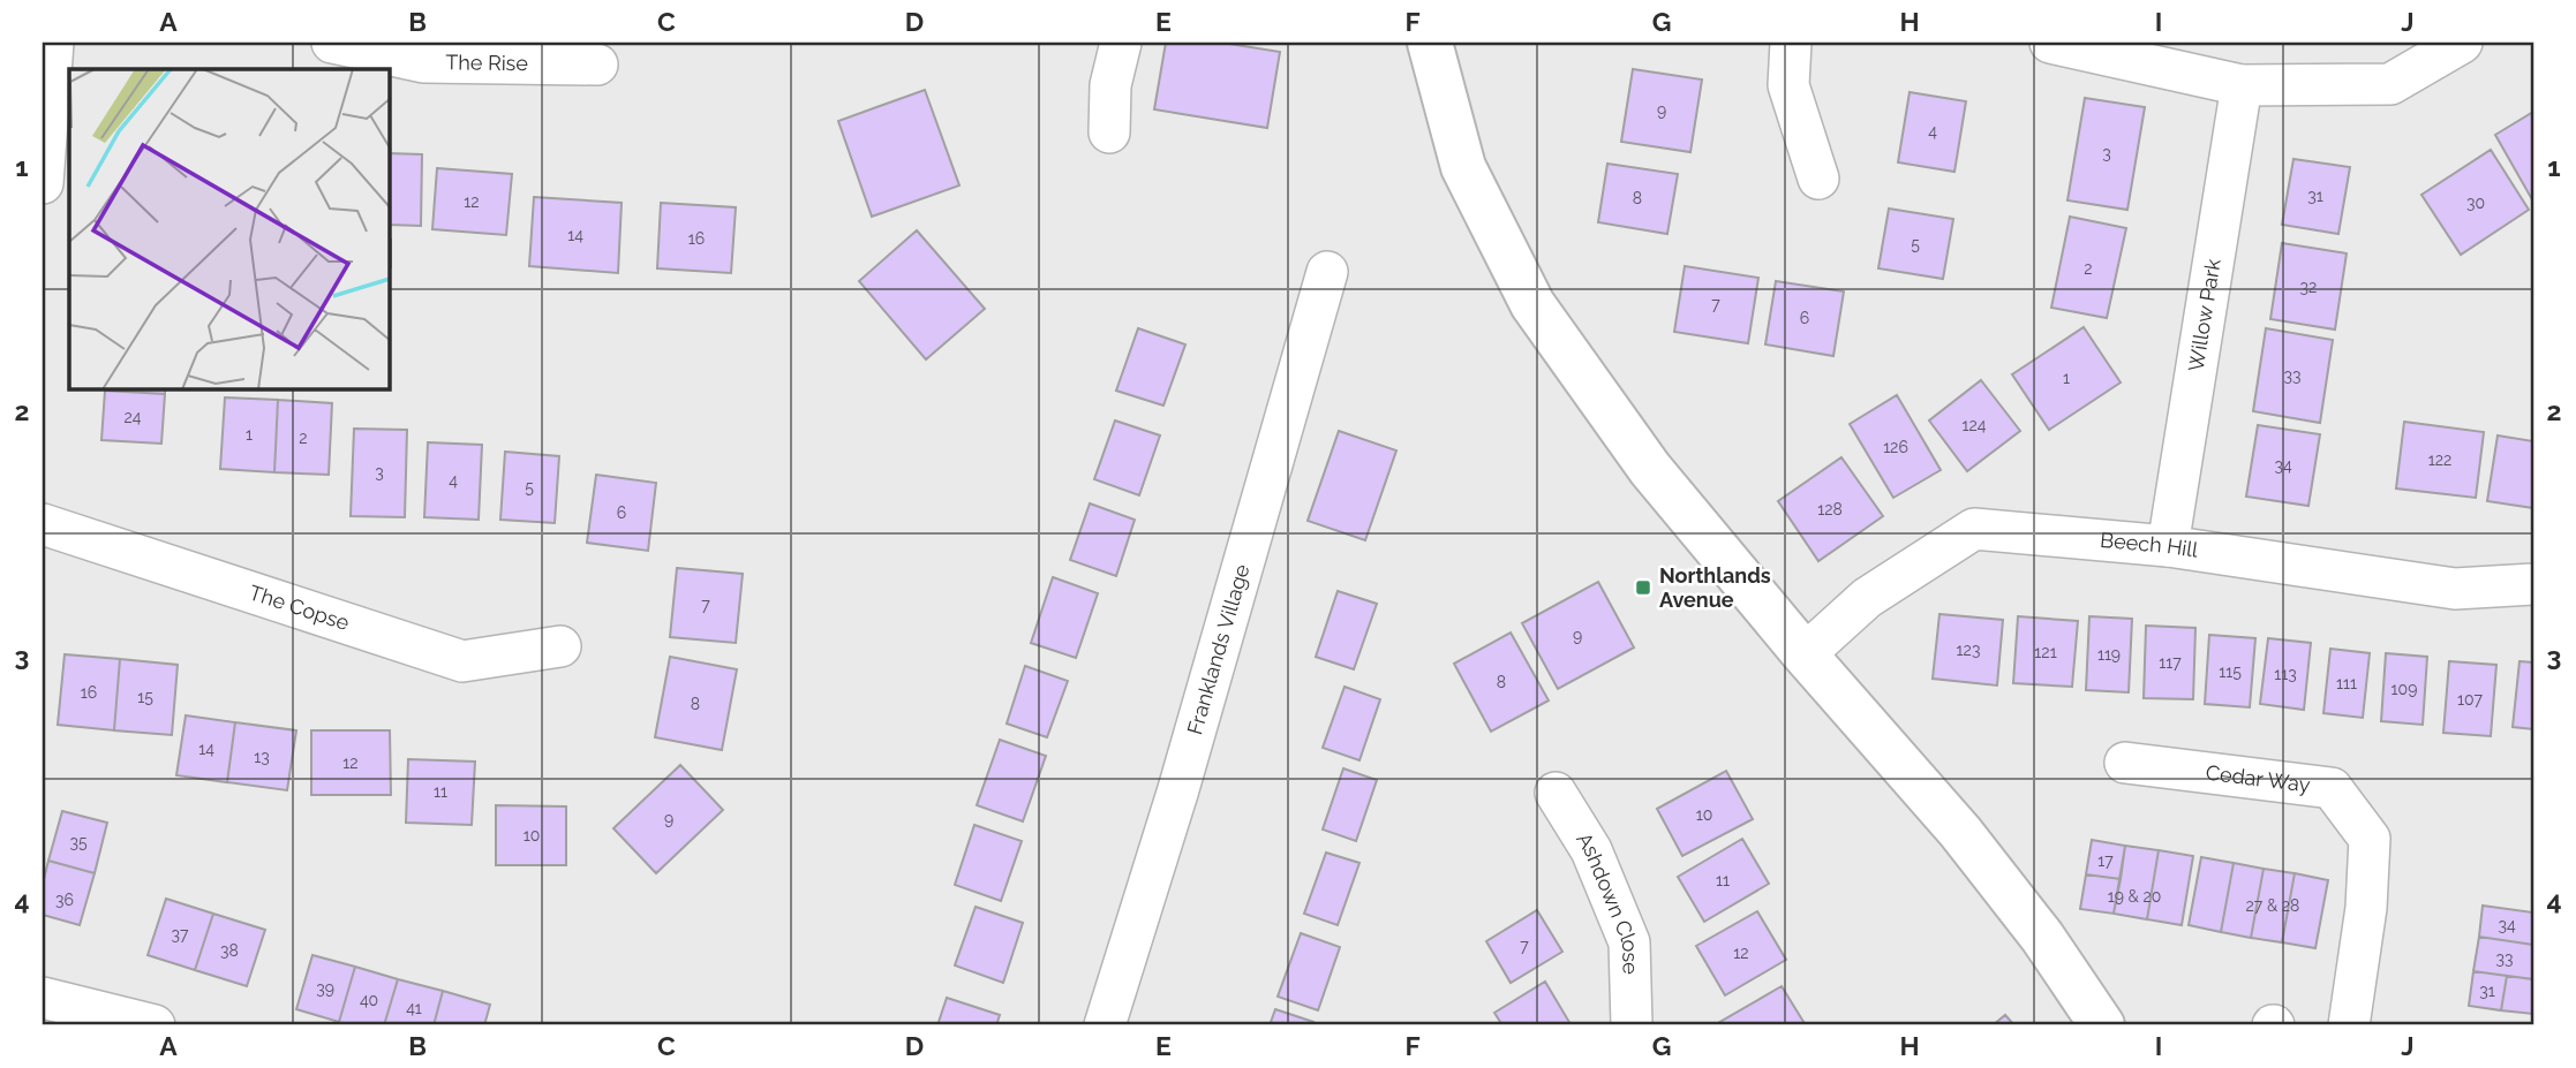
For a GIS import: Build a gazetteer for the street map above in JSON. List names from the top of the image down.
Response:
{
  "streets": {
    "street": [
      "The Rise",
      "Willow Park",
      "Beech Hill",
      "The Copse",
      "Franklands Village",
      "Cedar Way",
      "Ashdown Close"
    ]
  },
  "crossings": [
    ["Willow Park", "Beech Hill"]
  ],
  "places": {
    "transit": ["Northlands Avenue"]
  },
  "house_numbers": [
    "9",
    "4",
    "3",
    "31",
    "8",
    "12",
    "30",
    "14",
    "16",
    "5",
    "2",
    "32",
    "7",
    "6",
    "33",
    "1",
    "24",
    "124",
    "1",
    "2",
    "126",
    "122",
    "34",
    "3",
    "4",
    "5",
    "128",
    "6",
    "7",
    "9",
    "123",
    "121",
    "119",
    "117",
    "115",
    "113",
    "8",
    "111",
    "109",
    "16",
    "15",
    "107",
    "8",
    "14",
    "13",
    "12",
    "11",
    "10",
    "9",
    "10",
    "35",
    "17",
    "11",
    "19 & 20",
    "36",
    "27 & 28",
    "34",
    "37",
    "7",
    "38",
    "12",
    "33",
    "39",
    "31",
    "40",
    "41"
  ],
  "grid": {
    "columns": [
      "A",
      "B",
      "C",
      "D",
      "E",
      "F",
      "G",
      "H",
      "I",
      "J"
    ],
    "rows": [
      "1",
      "2",
      "3",
      "4"
    ]
  }
}
